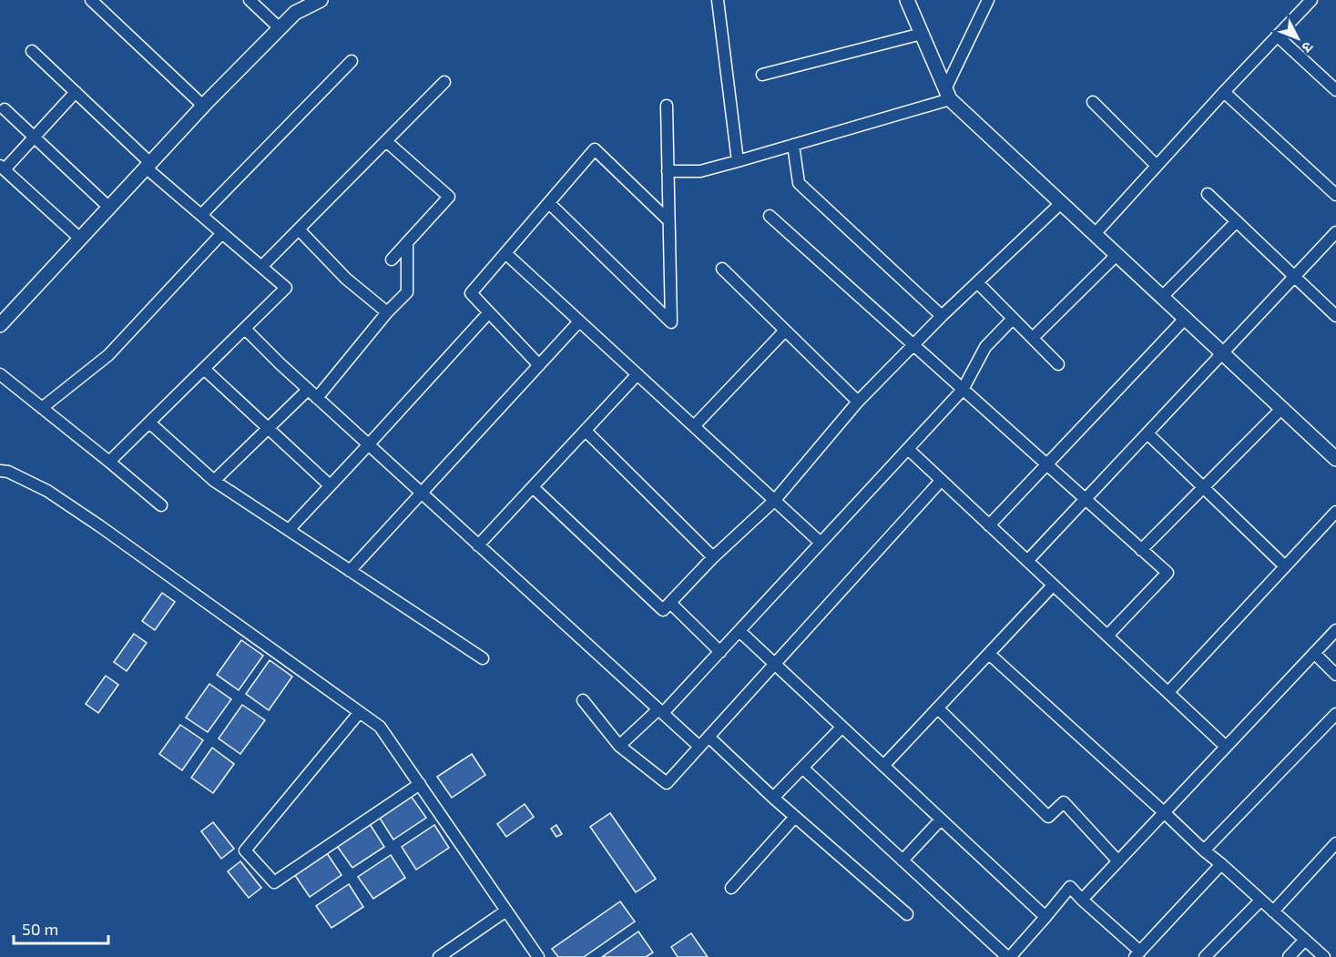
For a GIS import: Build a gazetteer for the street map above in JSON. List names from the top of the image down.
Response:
{
  "scale_bar": "50 m",
  "north": "bottom right"
}
